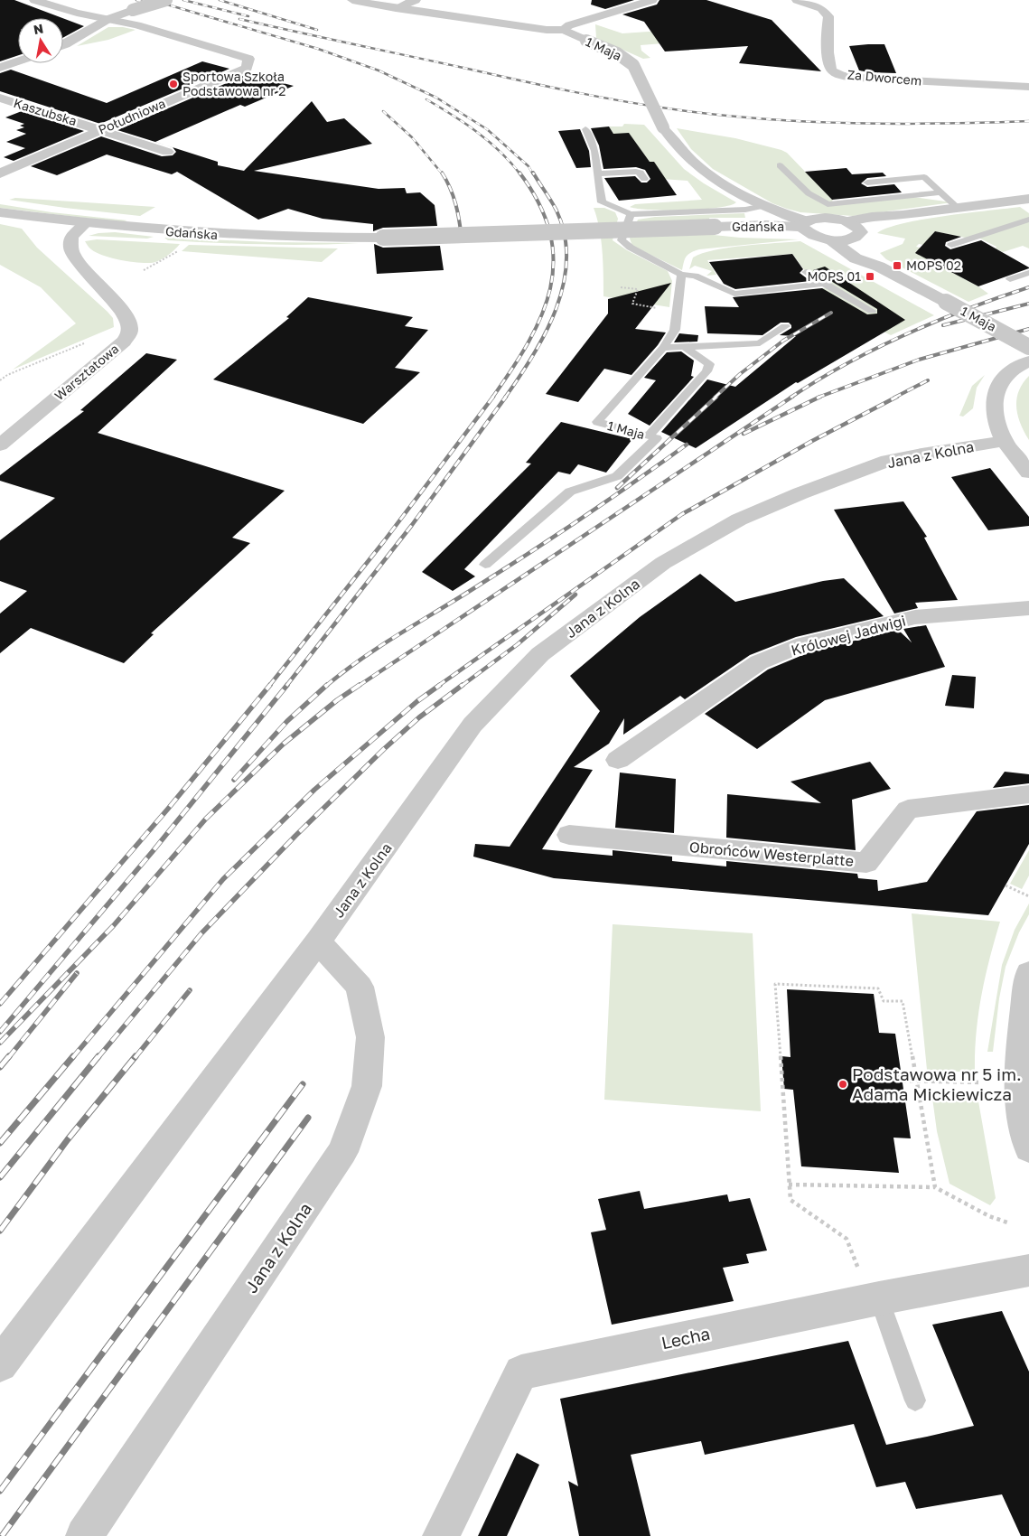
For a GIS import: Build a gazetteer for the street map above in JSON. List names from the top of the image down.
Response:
{
  "streets": {
    "street": [
      "1 Maja",
      "Za Dworcem",
      "Kaszubska",
      "Południowa",
      "Gdańska",
      "Warsztatowa",
      "Jana z Kolna",
      "Królowej Jadwigi",
      "Obrońców Westerplatte",
      "Lecha"
    ]
  },
  "crossings": [
    ["1 Maja", "Gdańska"],
    ["Kaszubska", "Południowa"],
    ["Gdańska", "Warsztatowa"]
  ],
  "places": {
    "other": ["Sportowa Szkoła Podstawowa nr 2", "Podstawowa nr 5 im. Adama Mickiewicza"],
    "transit": ["MOPS 02", "MOPS 01"]
  },
  "north": "top"
}
